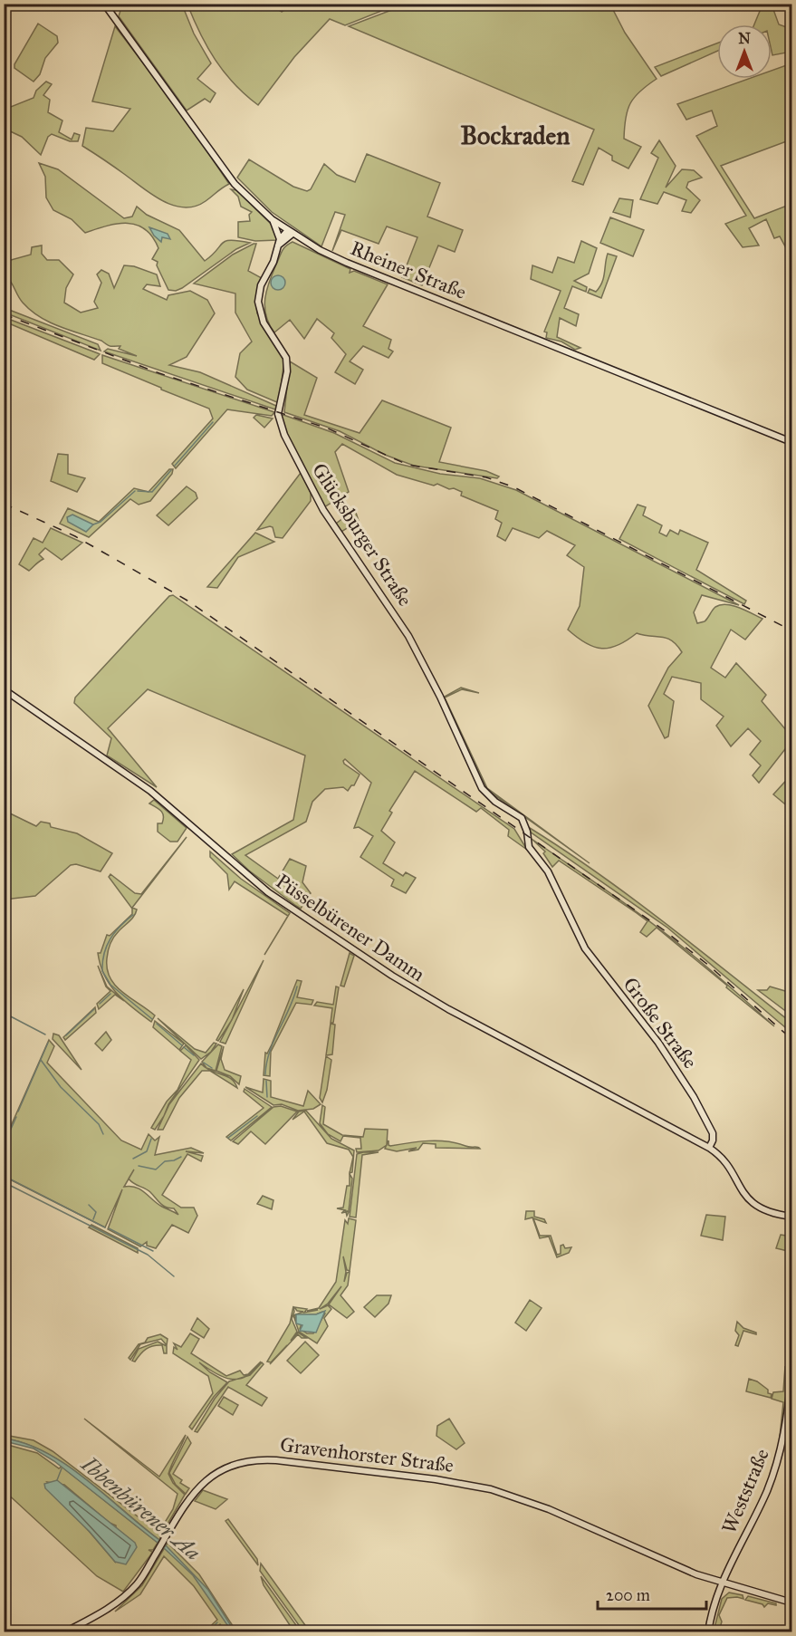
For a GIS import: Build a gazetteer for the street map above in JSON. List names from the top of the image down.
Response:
{
  "streets": {
    "main road": [
      "Rheiner Straße",
      "Glücksburger Straße",
      "Püsselbürener Damm",
      "Große Straße",
      "Gravenhorster Straße",
      "Weststraße"
    ]
  },
  "crossings": [
    ["Glücksburger Straße", "Große Straße"],
    ["Püsselbürener Damm", "Große Straße"],
    ["Gravenhorster Straße", "Weststraße"]
  ],
  "districts": ["Bockraden"],
  "water": ["Ibbenbürener Aa"],
  "scale_bar": "200 m",
  "north": "top"
}
